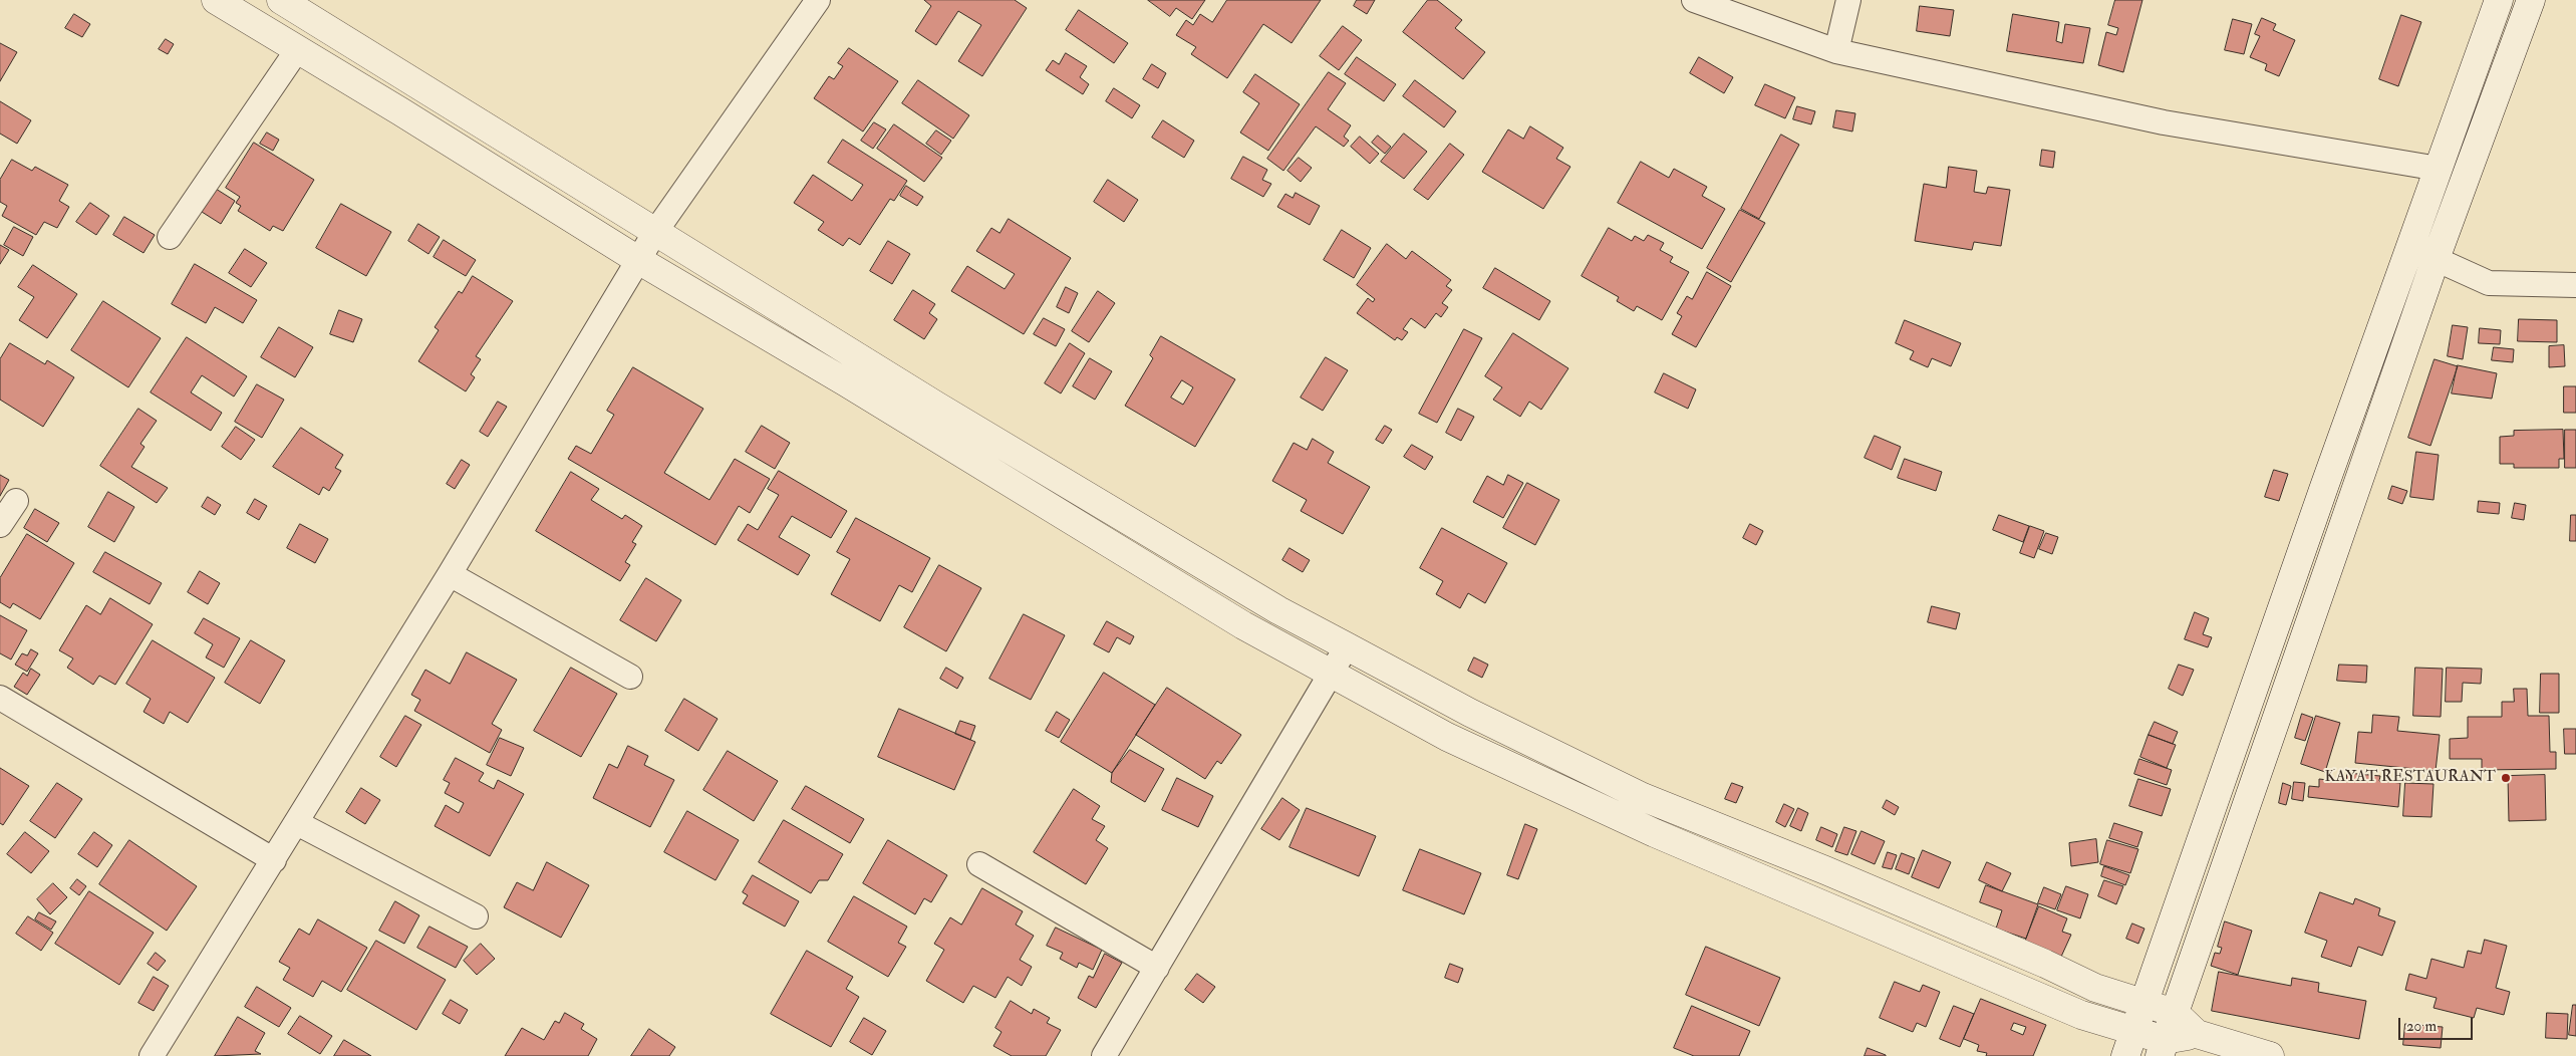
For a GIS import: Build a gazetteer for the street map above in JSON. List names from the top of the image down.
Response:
{
  "places": ["KAYAT RESTAURANT"],
  "scale_bar": "20 m"
}
